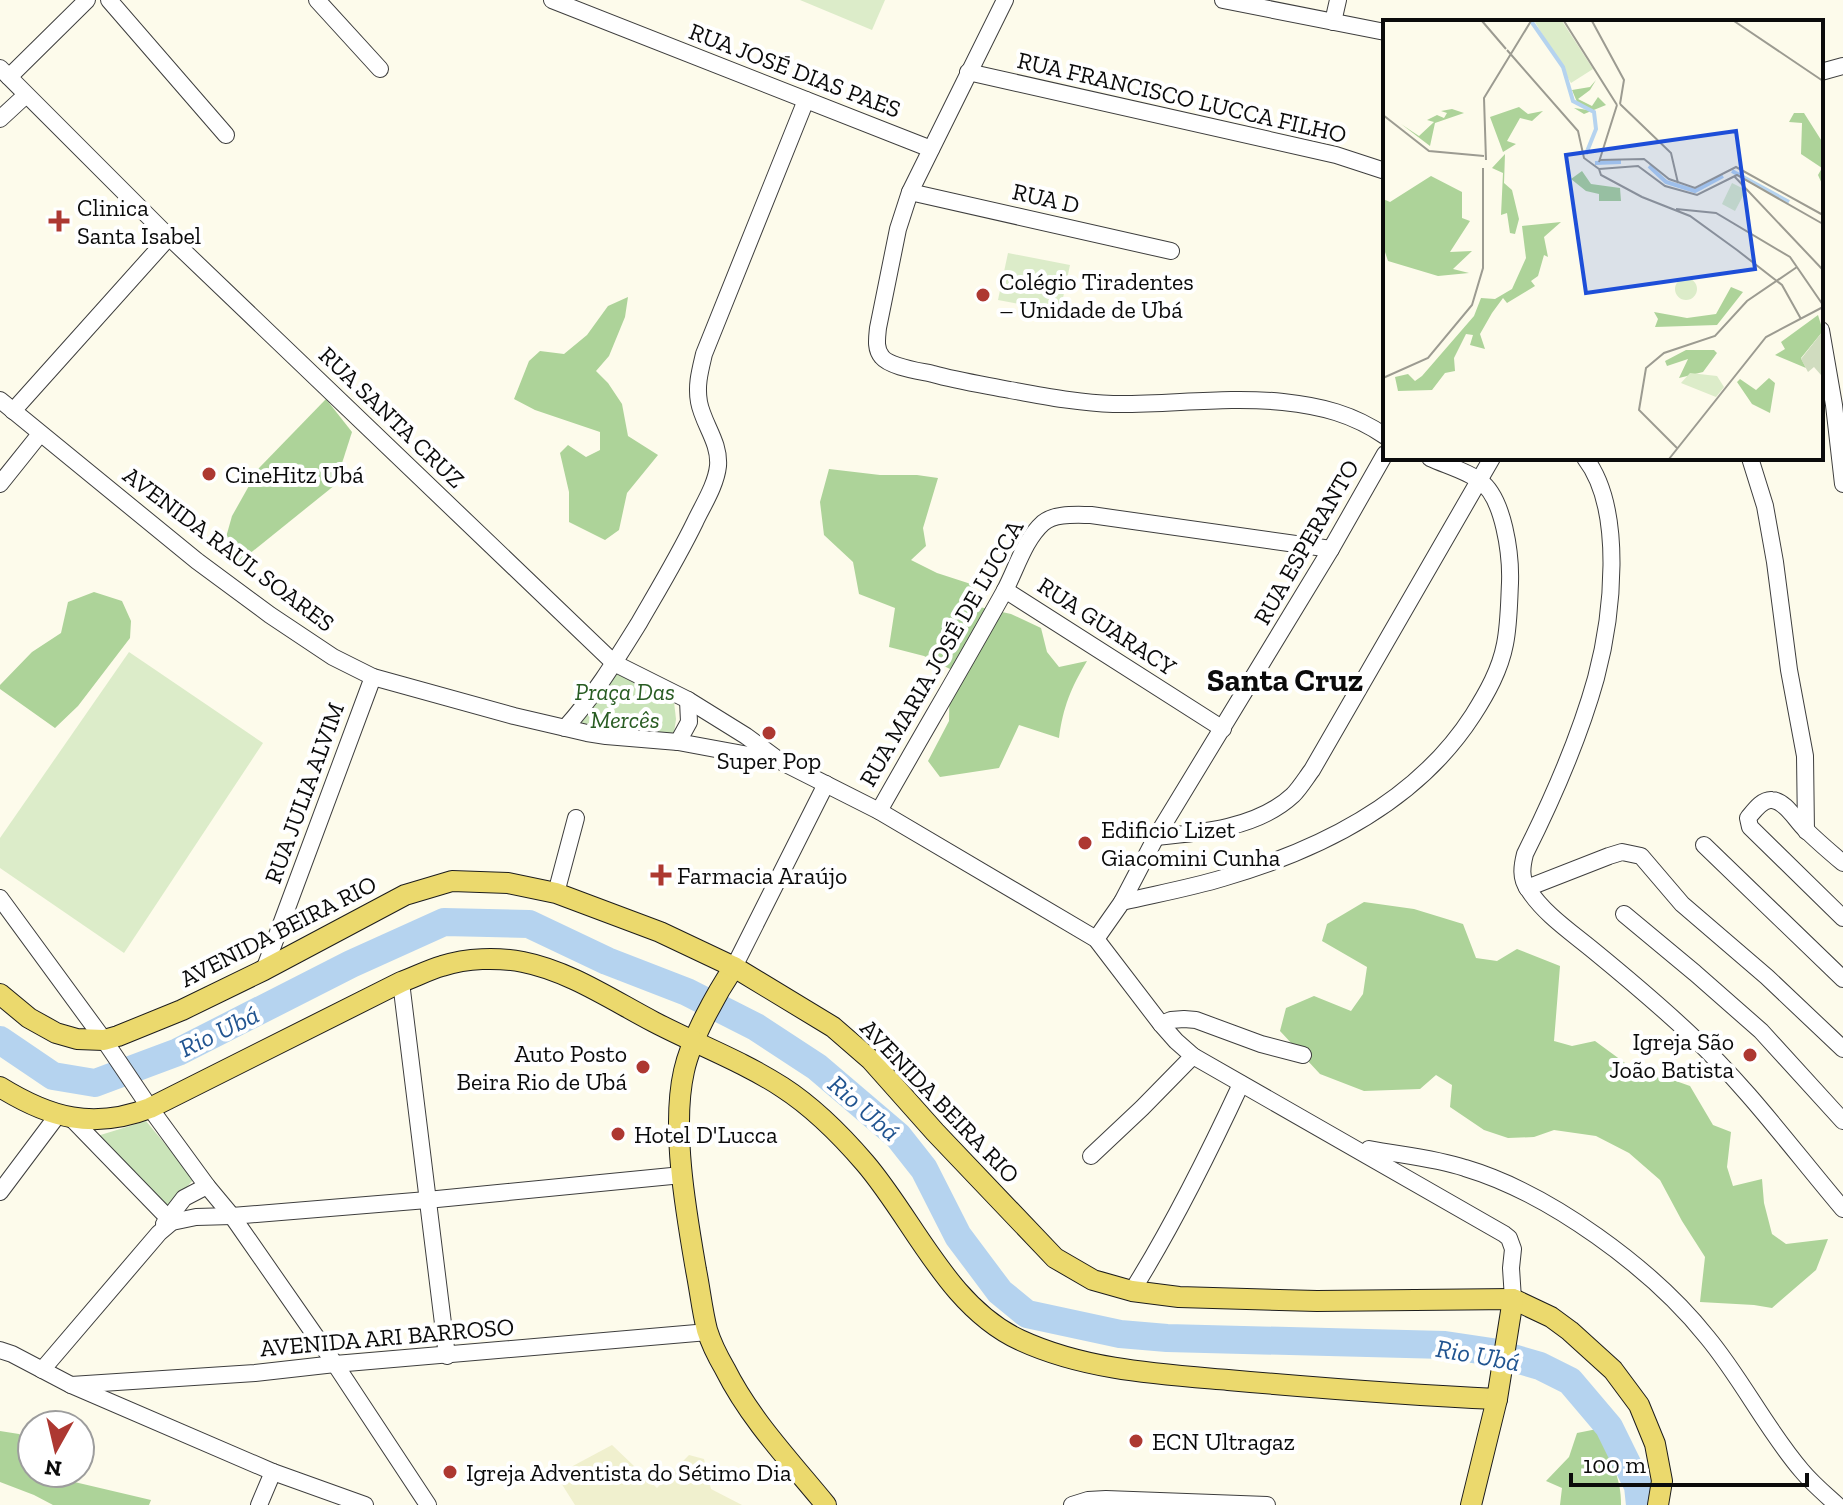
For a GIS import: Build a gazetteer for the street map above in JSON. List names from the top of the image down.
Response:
{
  "streets": {
    "main road": ["AVENIDA BEIRA RIO"],
    "street": [
      "RUA JOSÉ DIAS PAES",
      "RUA FRANCISCO LUCCA FILHO",
      "RUA D",
      "RUA SANTA CRUZ",
      "RUA ESPERANTO",
      "AVENIDA RAUL SOARES",
      "RUA GUARACY",
      "RUA MARIA JOSÉ DE LUCCA",
      "RUA JULIA ALVIM",
      "AVENIDA ARI BARROSO"
    ]
  },
  "crossings": [
    ["RUA SANTA CRUZ", "AVENIDA RAUL SOARES"],
    ["RUA ESPERANTO", "RUA GUARACY"],
    ["RUA ESPERANTO", "RUA MARIA JOSÉ DE LUCCA"],
    ["AVENIDA RAUL SOARES", "RUA JULIA ALVIM"],
    ["RUA GUARACY", "RUA MARIA JOSÉ DE LUCCA"],
    ["RUA JULIA ALVIM", "AVENIDA BEIRA RIO"]
  ],
  "districts": ["Santa Cruz"],
  "water": ["Rio Ubá"],
  "parks": ["Praça Das Mercês"],
  "places": {
    "health": ["Clinica Santa Isabel", "Farmacia Araújo"],
    "other": [
      "Colégio Tiradentes – Unidade de Ubá",
      "CineHitz Ubá",
      "Super Pop",
      "Edificio Lizet Giacomini Cunha",
      "Igreja São João Batista",
      "Auto Posto Beira Rio de Ubá",
      "Hotel D'Lucca",
      "ECN Ultragaz",
      "Igreja Adventista do Sétimo Dia"
    ]
  },
  "scale_bar": "100 m",
  "north": "bottom"
}
